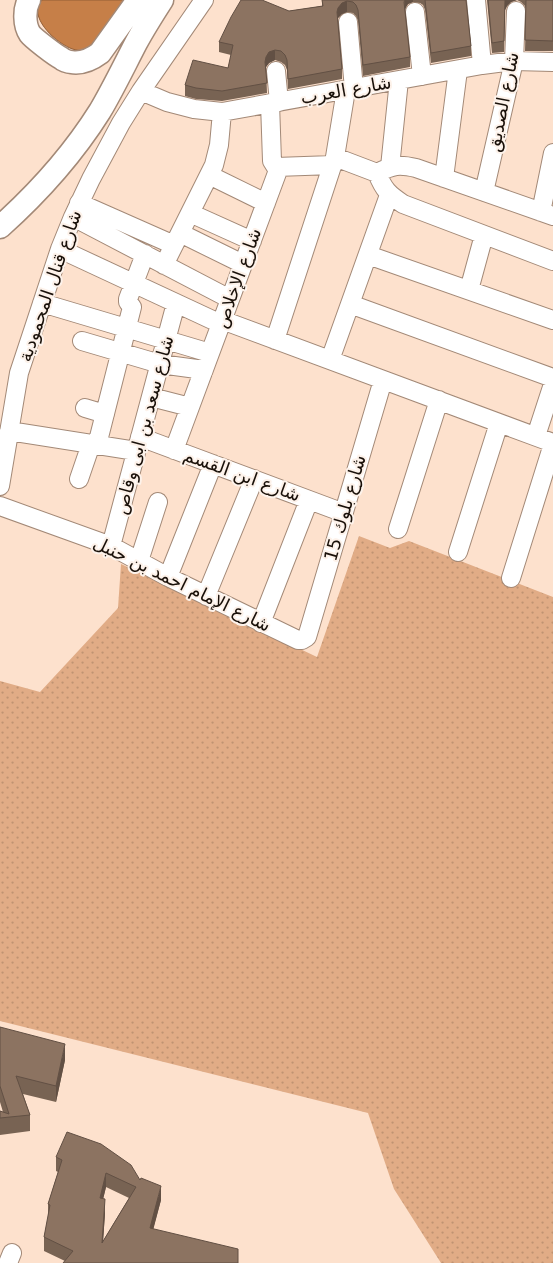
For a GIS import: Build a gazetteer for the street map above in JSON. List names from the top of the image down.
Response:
{
  "streets": {
    "street": [
      "شارع العرب",
      "شارع الصديق",
      "شارع الإخلاص",
      "شارع قنال المحمودية",
      "شارع سعد بن ابى وقاص",
      "شارع ابن القسم",
      "شارع بلوك 15",
      "شارع الإمام احمد بن حنبل"
    ]
  },
  "crossings": [
    ["شارع العرب", "شارع الصديق"],
    ["شارع العرب", "شارع الإخلاص"],
    ["شارع العرب", "شارع قنال المحمودية"],
    ["شارع الإخلاص", "شارع ابن القسم"],
    ["شارع قنال المحمودية", "شارع ابن القسم"],
    ["شارع سعد بن ابى وقاص", "شارع ابن القسم"],
    ["شارع سعد بن ابى وقاص", "شارع الإمام احمد بن حنبل"],
    ["شارع ابن القسم", "شارع بلوك 15"],
    ["شارع بلوك 15", "شارع الإمام احمد بن حنبل"]
  ]
}
